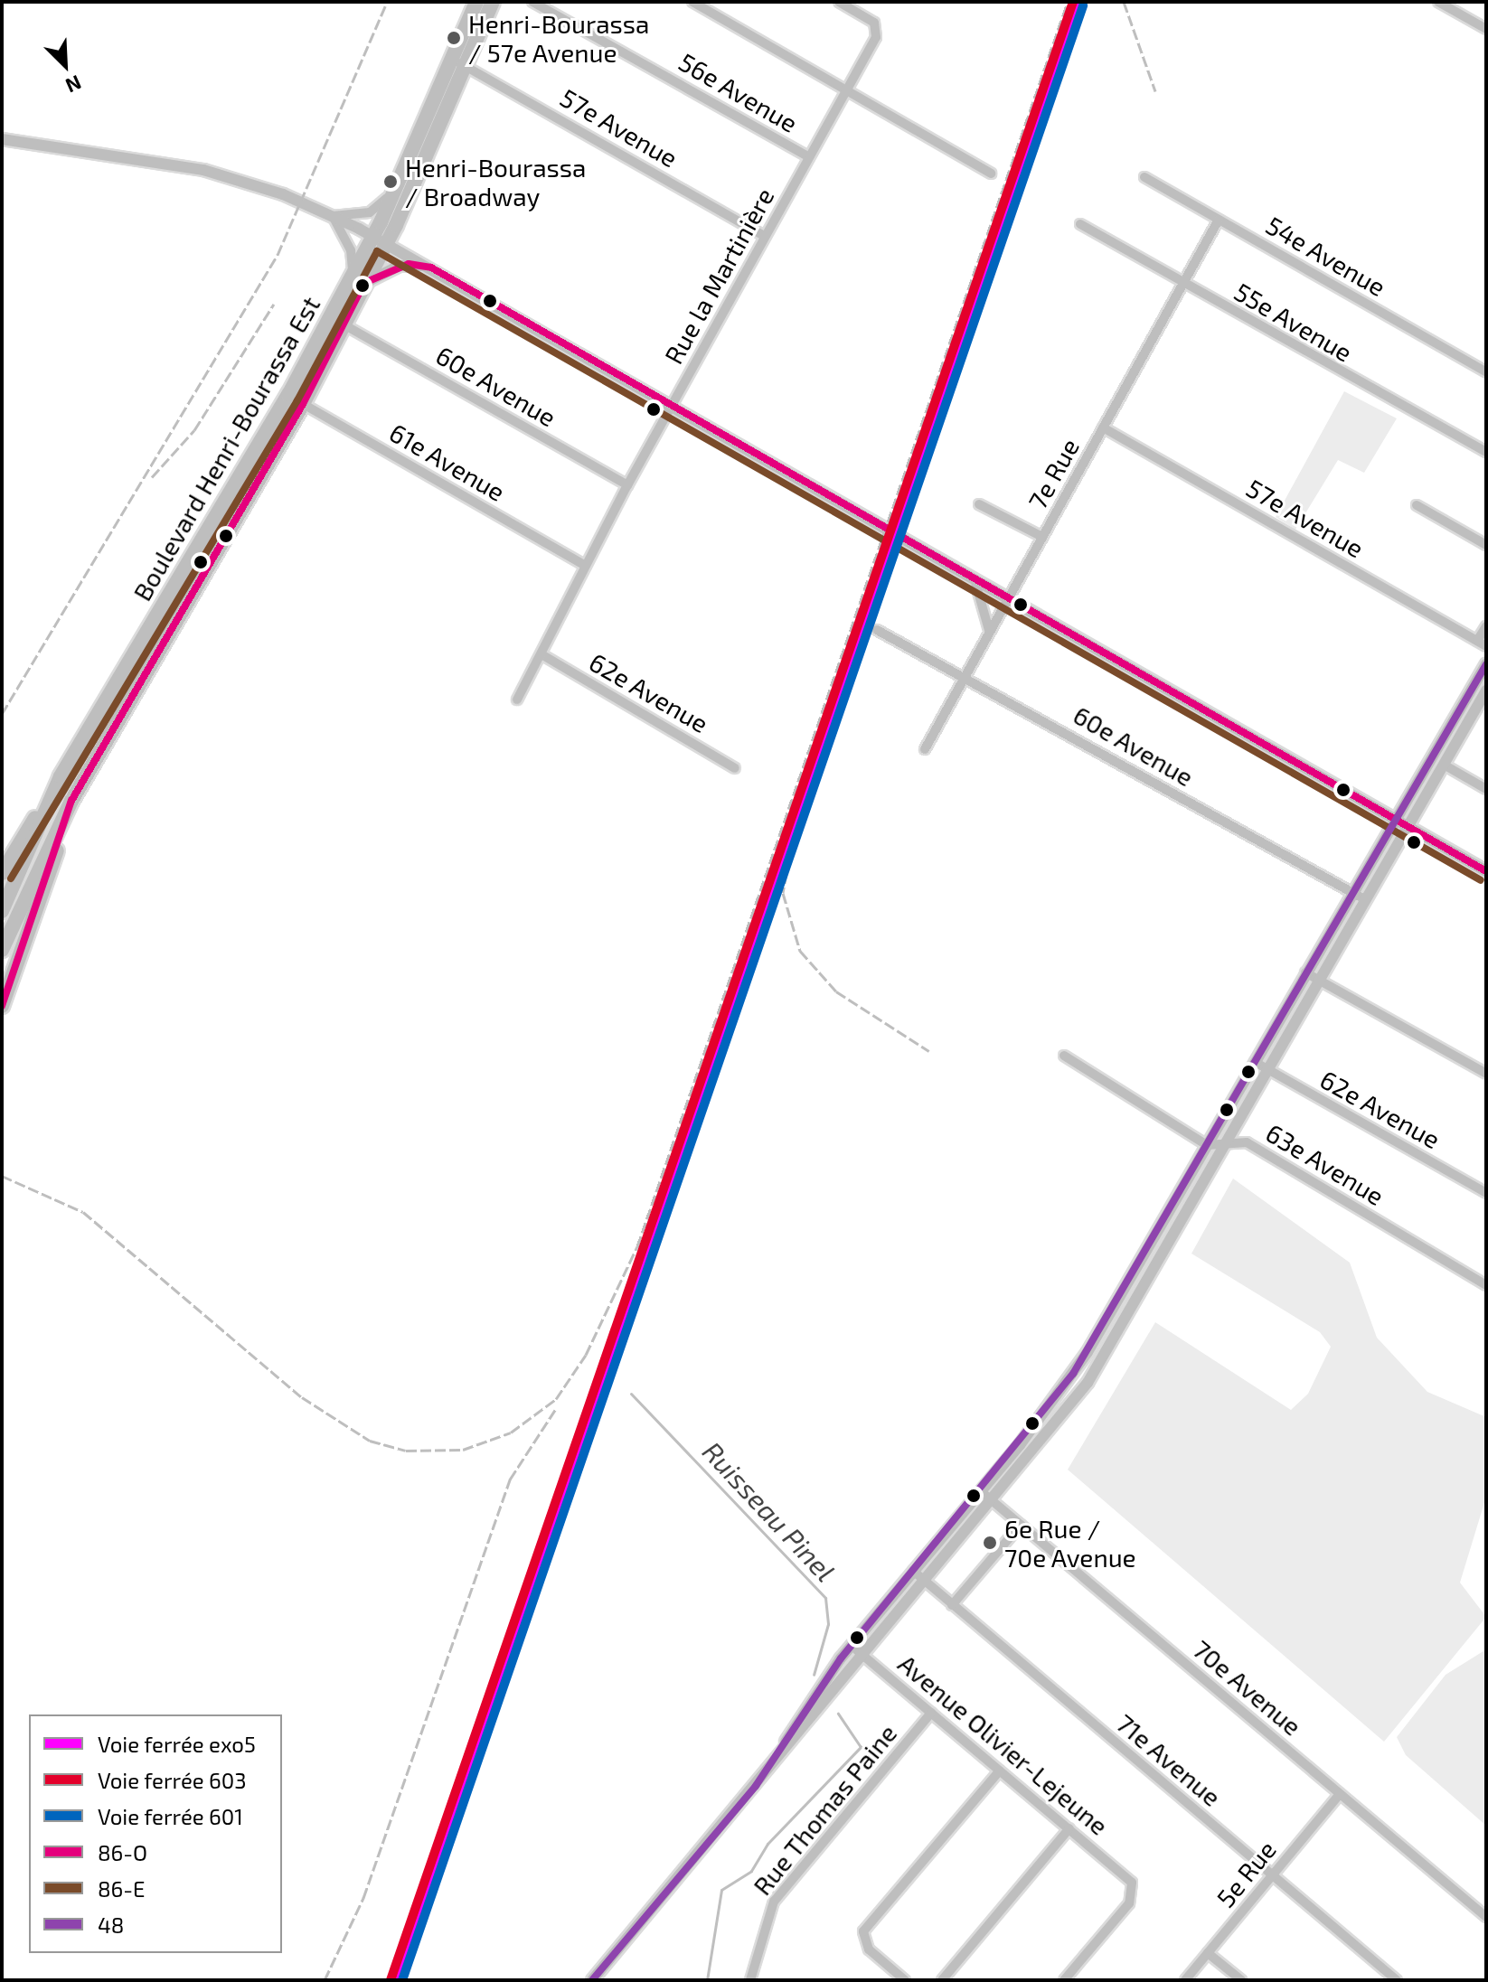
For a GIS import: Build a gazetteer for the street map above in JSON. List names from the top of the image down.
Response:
{
  "streets": {
    "main road": ["Boulevard Henri-Bourassa Est"],
    "street": [
      "56e Avenue",
      "57e Avenue",
      "54e Avenue",
      "Rue la Martinière",
      "55e Avenue",
      "60e Avenue",
      "61e Avenue",
      "7e Rue",
      "62e Avenue",
      "63e Avenue",
      "70e Avenue",
      "Avenue Olivier-Lejeune",
      "71e Avenue",
      "Rue Thomas Paine",
      "5e Rue"
    ]
  },
  "crossings": [
    ["56e Avenue", "Rue la Martinière"],
    ["57e Avenue", "Rue la Martinière"],
    ["57e Avenue", "Boulevard Henri-Bourassa Est"],
    ["57e Avenue", "7e Rue"],
    ["54e Avenue", "7e Rue"],
    ["Rue la Martinière", "60e Avenue"],
    ["Rue la Martinière", "61e Avenue"],
    ["Rue la Martinière", "62e Avenue"],
    ["55e Avenue", "7e Rue"],
    ["60e Avenue", "Boulevard Henri-Bourassa Est"],
    ["60e Avenue", "7e Rue"],
    ["Boulevard Henri-Bourassa Est", "61e Avenue"],
    ["70e Avenue", "5e Rue"],
    ["Avenue Olivier-Lejeune", "Rue Thomas Paine"],
    ["71e Avenue", "5e Rue"]
  ],
  "water": ["Ruisseau Pinel"],
  "places": ["Henri-Bourassa / 57e Avenue", "Henri-Bourassa / Broadway", "6e Rue / 70e Avenue"],
  "lines": [
    "rail line exo5",
    "rail line 603",
    "rail line 601",
    "transit line 86-E",
    "transit line 86-O",
    "transit line 48"
  ],
  "legend": [
    "Voie ferrée exo5",
    "Voie ferrée 603",
    "Voie ferrée 601",
    "86-O",
    "86-E",
    "48"
  ],
  "north": "bottom right"
}
